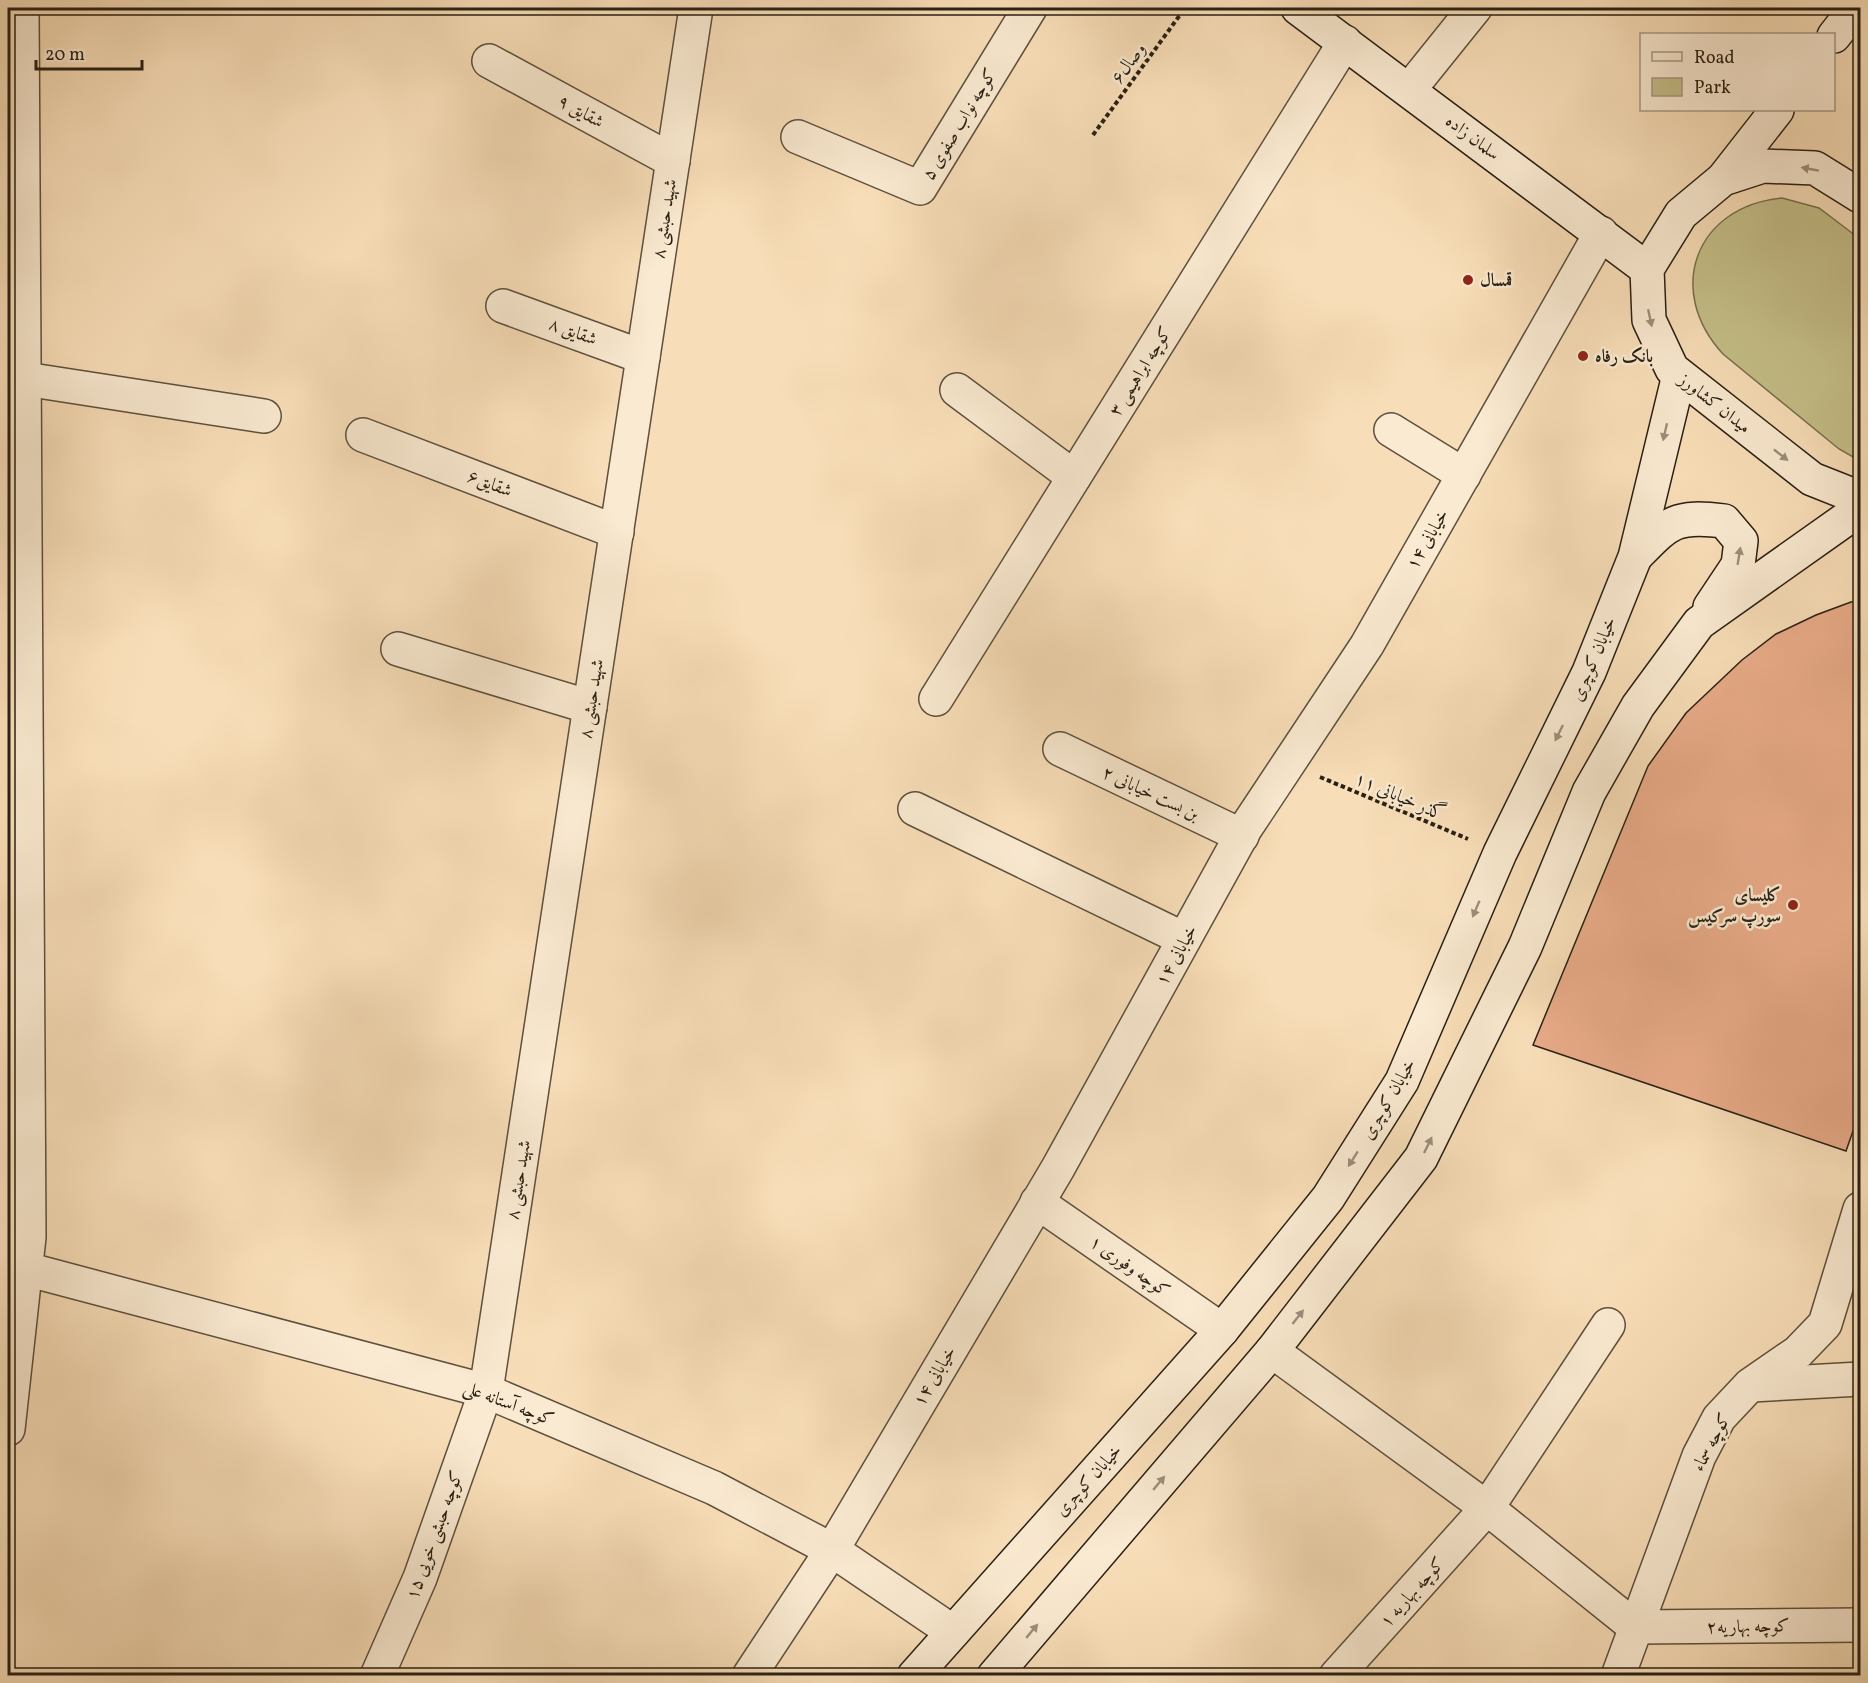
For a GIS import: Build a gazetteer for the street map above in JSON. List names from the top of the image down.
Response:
{
  "streets": {
    "street": [
      "شقایق ۹",
      "کوچه نواب صفوی ۵",
      "سلمان زاده",
      "شهید حبشی ۸",
      "شقایق ۸",
      "کوچه ابراهیمی ۳",
      "میدان کشاورز",
      "شقایق۶",
      "خیابانی ۱۴",
      "خیابان کوچری",
      "بن بست خیابانی ۲",
      "کوچه وفوری ۱",
      "کوچه آستانه علی",
      "کوچه سماء",
      "کوچه حبشی خویی ۱۵",
      "کوچه بهاریه ۱",
      "کوچه بهاریه۲"
    ],
    "path": ["وصال۶", "گذر خیابانی ۱۱"]
  },
  "crossings": [
    ["شقایق ۹", "شهید حبشی ۸"],
    ["سلمان زاده", "کوچه ابراهیمی ۳"],
    ["سلمان زاده", "میدان کشاورز"],
    ["سلمان زاده", "خیابانی ۱۴"],
    ["شهید حبشی ۸", "شقایق ۸"],
    ["شهید حبشی ۸", "شقایق۶"],
    ["شهید حبشی ۸", "کوچه آستانه علی"],
    ["شهید حبشی ۸", "کوچه حبشی خویی ۱۵"],
    ["میدان کشاورز", "خیابان کوچری"],
    ["خیابانی ۱۴", "بن بست خیابانی ۲"],
    ["خیابانی ۱۴", "گذر خیابانی ۱۱"],
    ["خیابانی ۱۴", "کوچه وفوری ۱"],
    ["خیابانی ۱۴", "کوچه آستانه علی"],
    ["خیابان کوچری", "گذر خیابانی ۱۱"],
    ["خیابان کوچری", "کوچه وفوری ۱"],
    ["خیابان کوچری", "کوچه آستانه علی"],
    ["کوچه آستانه علی", "کوچه حبشی خویی ۱۵"],
    ["کوچه سماء", "کوچه بهاریه۲"]
  ],
  "one_way": ["میدان کشاورز"],
  "places": ["قمسال", "بانک رفاه", "کلیسای سورپ سرکیس"],
  "legend": ["Road", "Park"],
  "scale_bar": "20 m"
}
